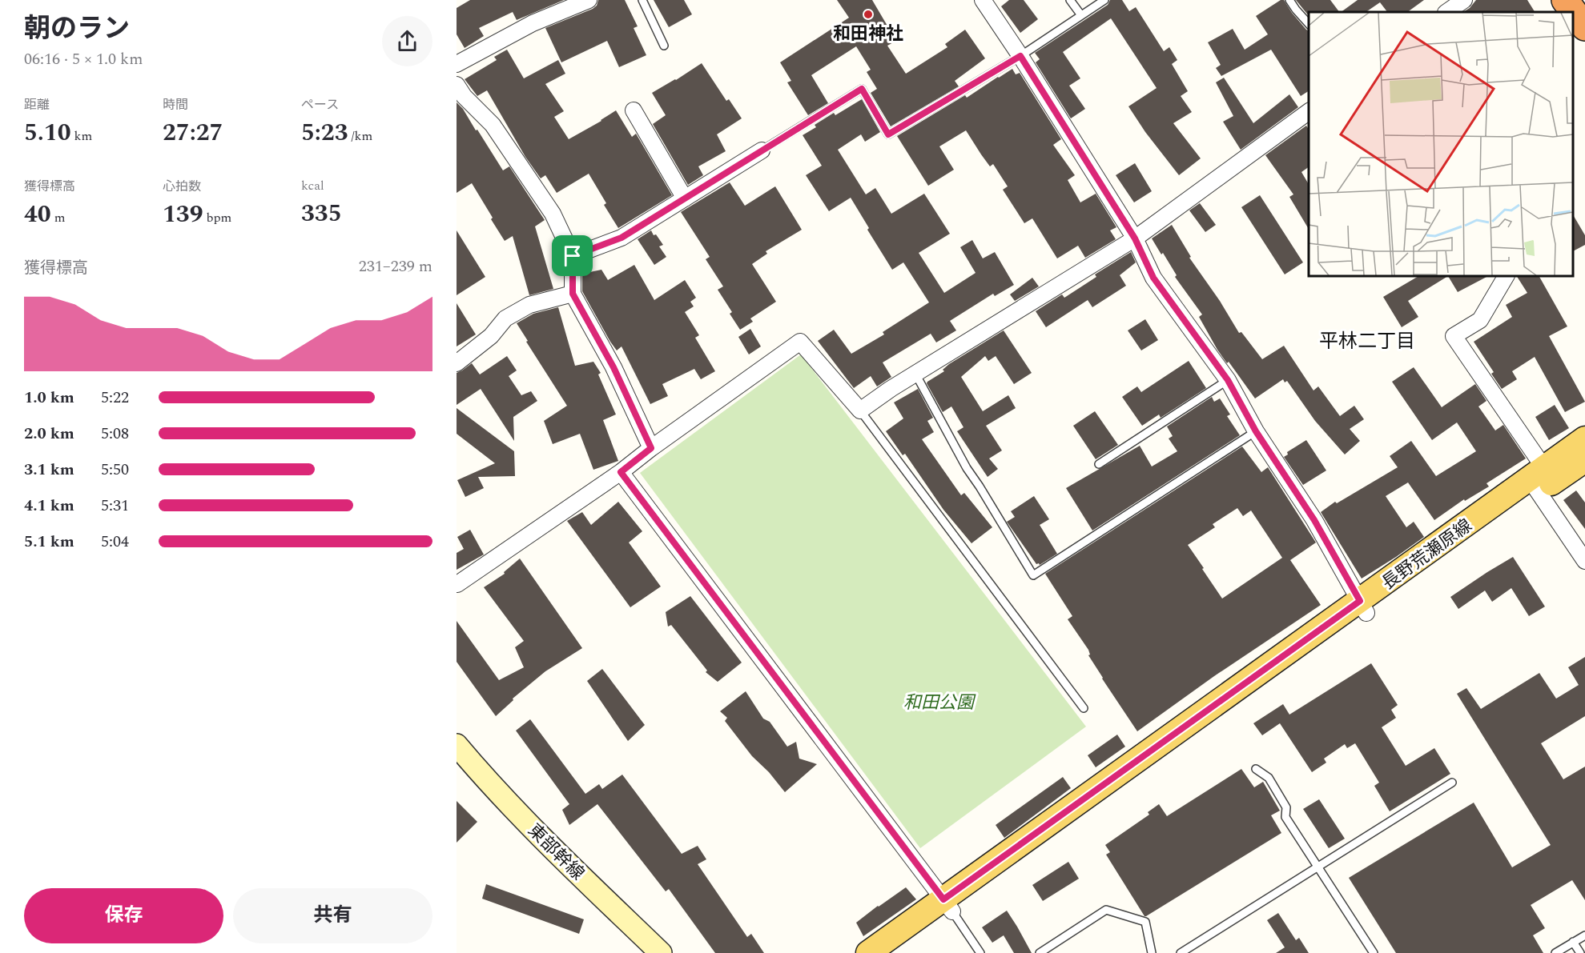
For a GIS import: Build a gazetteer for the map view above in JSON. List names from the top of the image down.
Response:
{
  "streets": {
    "main road": ["長野荒瀬原線"],
    "street": ["東部幹線"]
  },
  "districts": ["平林二丁目"],
  "parks": ["和田公園"],
  "places": ["和田神社"],
  "page": {
    "heading": ["朝のラン", "06:16 · 5 × 1.0 km"],
    "stats": [
      ["距離", "5.10 km"],
      ["時間", "27:27"],
      ["ペース", "5:23 /km"],
      ["獲得標高", "40 m"],
      ["心拍数", "139 bpm"],
      ["kcal", "335"]
    ],
    "chart": ["獲得標高", "231–239 m"],
    "list": [
      {
        "name": "1.0 km",
        "note": "5:22"
      },
      {
        "name": "2.0 km",
        "note": "5:08"
      },
      {
        "name": "3.1 km",
        "note": "5:50"
      },
      {
        "name": "4.1 km",
        "note": "5:31"
      },
      {
        "name": "5.1 km",
        "note": "5:04"
      }
    ],
    "buttons": ["保存", "共有"]
  }
}
